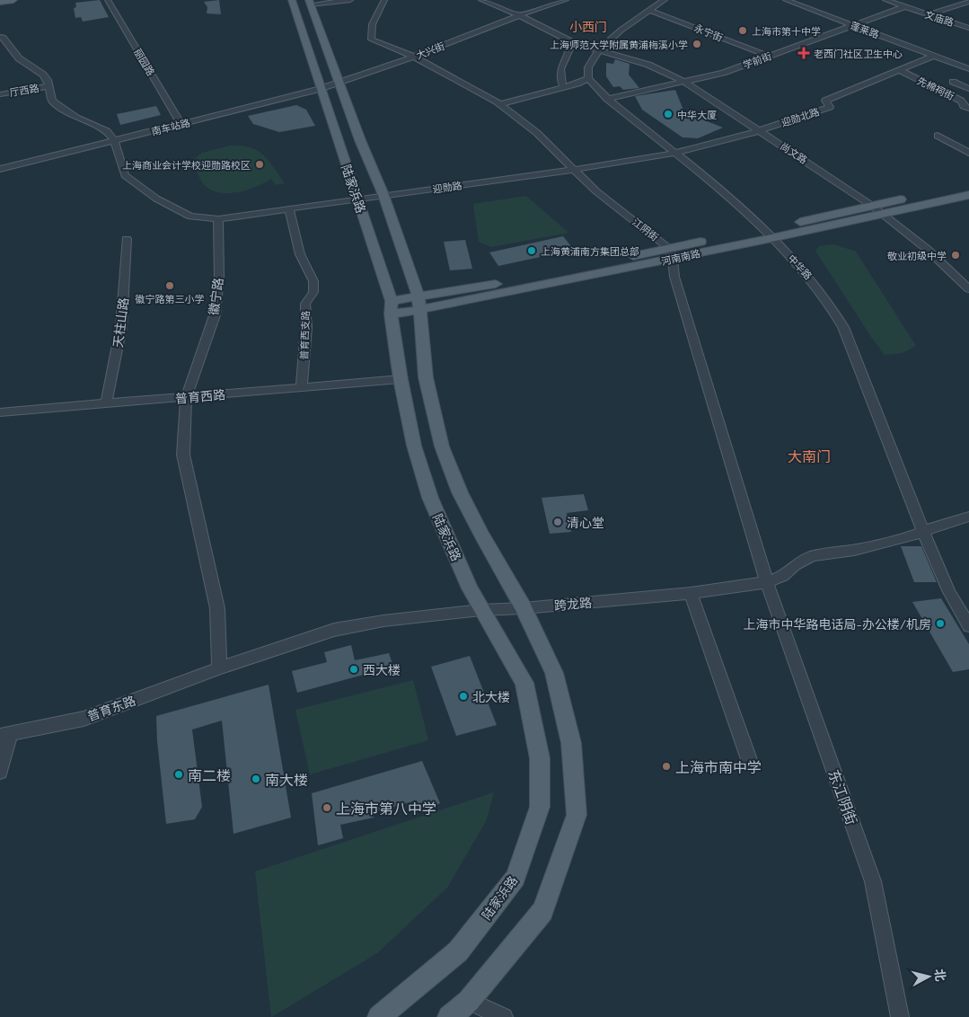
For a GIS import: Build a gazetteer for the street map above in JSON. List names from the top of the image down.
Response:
{
  "streets": {
    "main road": ["陆家浜路", "河南南路"],
    "street": [
      "文庙路",
      "蓬莱路",
      "永宁街",
      "大兴街",
      "学前街",
      "丽园路",
      "先棉祠街",
      "厅西路",
      "迎勋北路",
      "南车站路",
      "尚文路",
      "迎勋路",
      "江阴街",
      "中华路",
      "徽宁路",
      "天柱山路",
      "普育西支路",
      "普育西路",
      "跨龙路",
      "普育东路",
      "东江阴街"
    ]
  },
  "crossings": [
    ["文庙路", "学前街"],
    ["蓬莱路", "学前街"],
    ["蓬莱路", "迎勋北路"],
    ["永宁街", "学前街"],
    ["大兴街", "南车站路"],
    ["大兴街", "尚文路"],
    ["大兴街", "陆家浜路"],
    ["大兴街", "江阴街"],
    ["学前街", "尚文路"],
    ["学前街", "中华路"],
    ["丽园路", "南车站路"],
    ["先棉祠街", "迎勋北路"],
    ["迎勋北路", "尚文路"],
    ["迎勋北路", "迎勋路"],
    ["迎勋北路", "中华路"],
    ["南车站路", "陆家浜路"],
    ["尚文路", "河南南路"],
    ["迎勋路", "陆家浜路"],
    ["迎勋路", "江阴街"],
    ["迎勋路", "中华路"],
    ["迎勋路", "徽宁路"],
    ["迎勋路", "普育西支路"],
    ["陆家浜路", "河南南路"],
    ["陆家浜路", "普育西路"],
    ["陆家浜路", "跨龙路"],
    ["江阴街", "河南南路"],
    ["河南南路", "中华路"],
    ["中华路", "跨龙路"],
    ["徽宁路", "普育西路"],
    ["徽宁路", "跨龙路"],
    ["徽宁路", "普育东路"],
    ["天柱山路", "普育西路"],
    ["普育西支路", "普育西路"],
    ["跨龙路", "普育东路"],
    ["跨龙路", "东江阴街"]
  ],
  "districts": ["小西门", "大南门"],
  "places": {
    "other": [
      "上海市第十中学",
      "上海师范大学附属黄浦梅溪小学",
      "中华大厦",
      "上海商业会计学校迎勋路校区",
      "上海黄浦南方集团总部",
      "敬业初级中学",
      "徽宁路第三小学",
      "清心堂",
      "上海市中华路电话局-办公楼/机房",
      "西大楼",
      "北大楼",
      "上海市南中学",
      "南二楼",
      "南大楼",
      "上海市第八中学"
    ],
    "health": ["老西门社区卫生中心"]
  },
  "north": "right"
}
